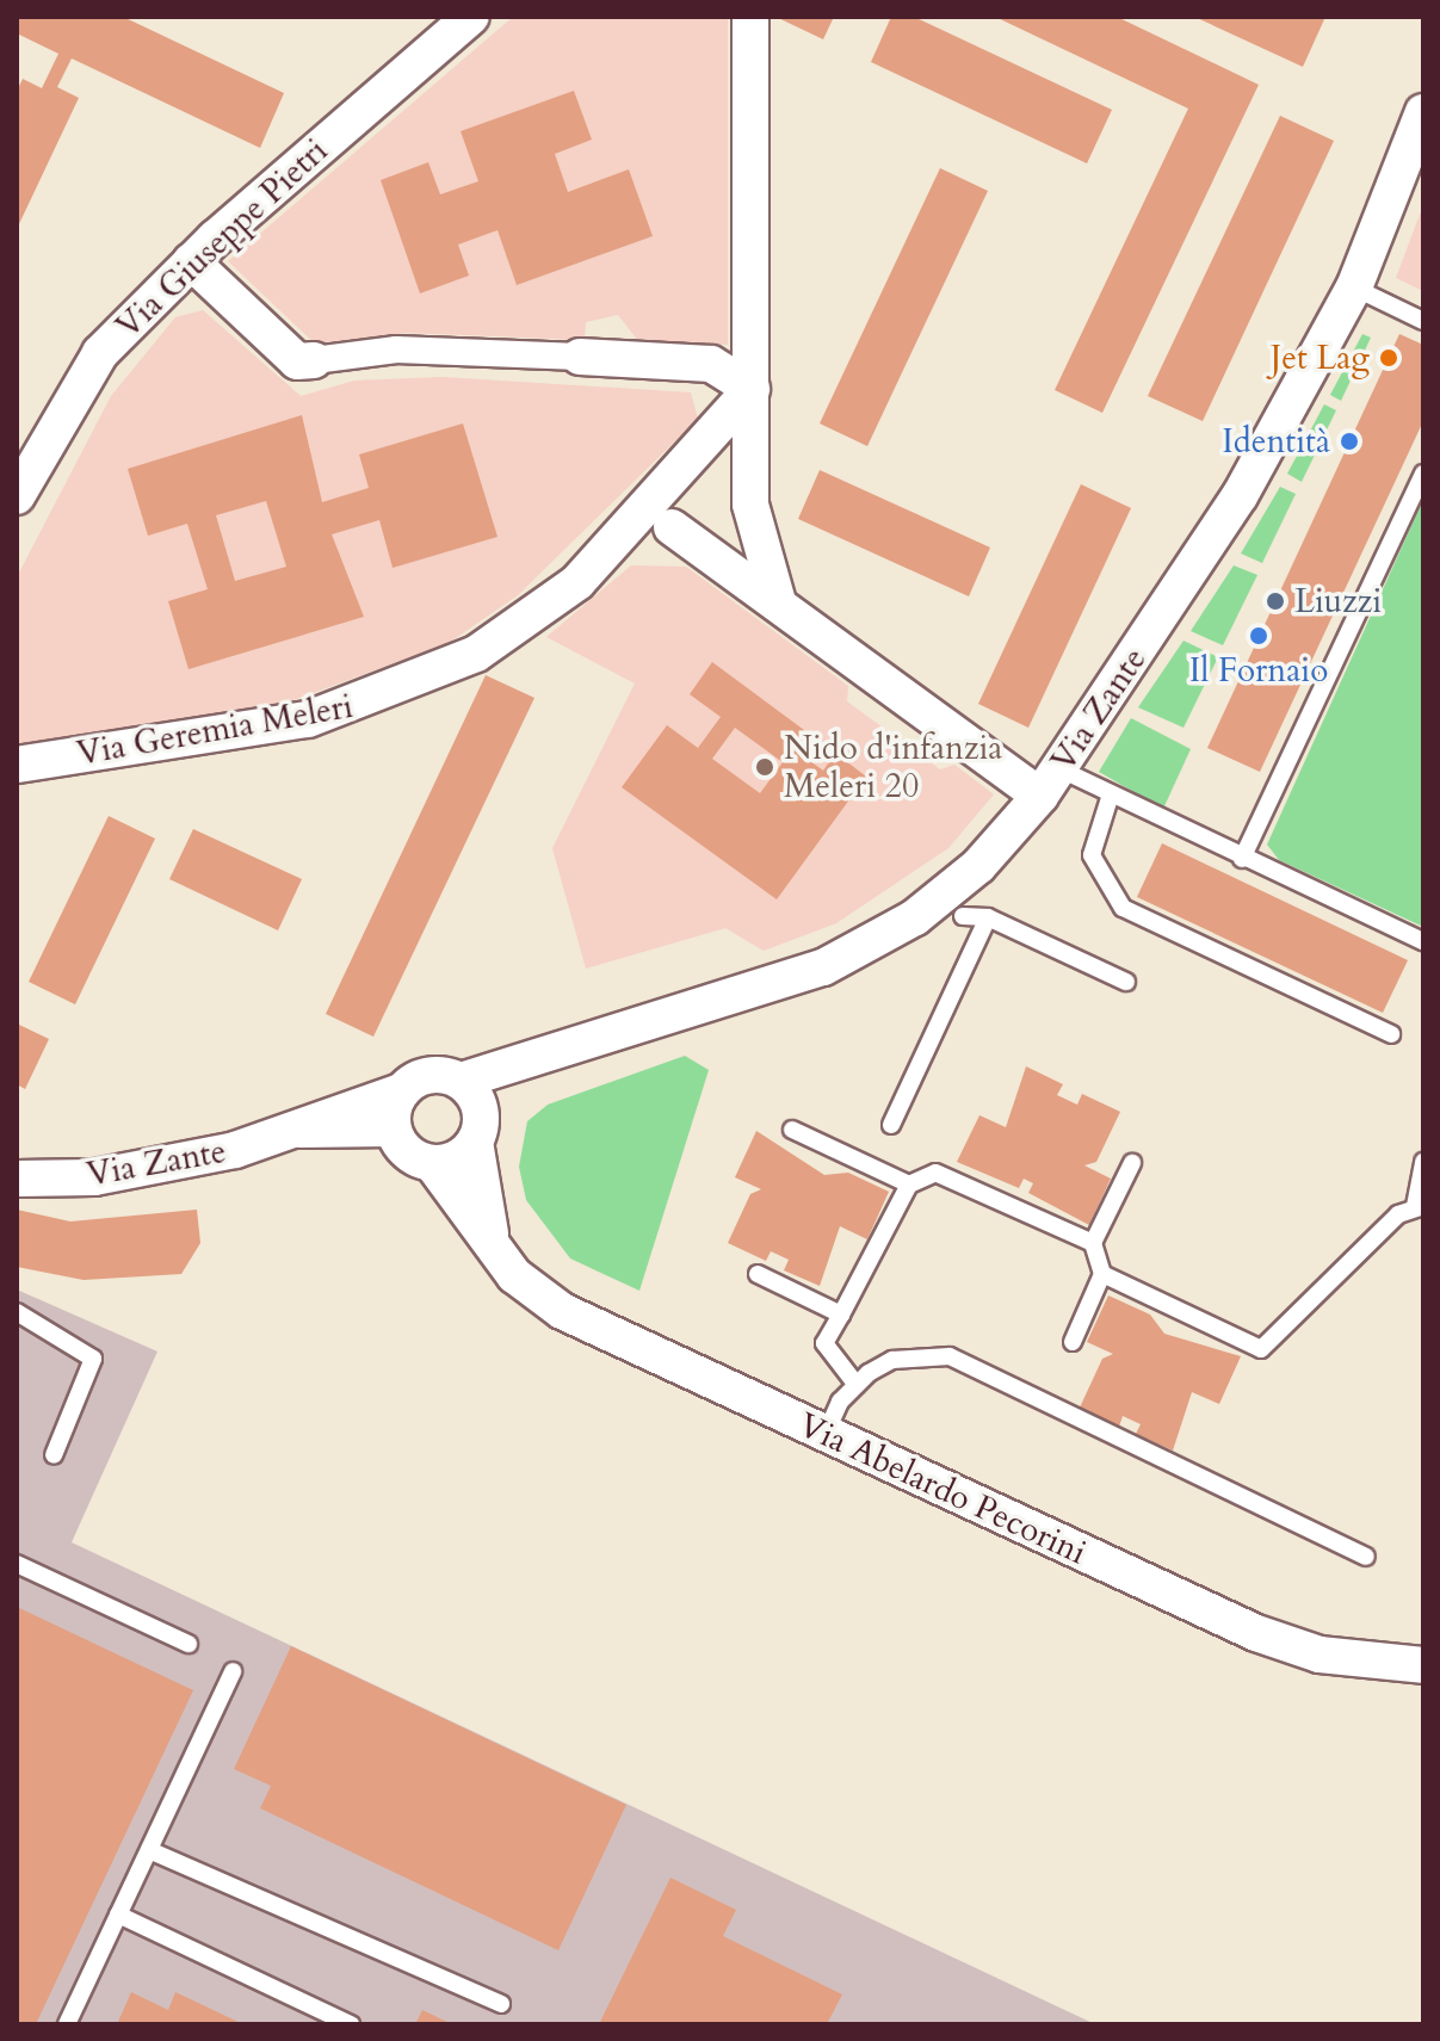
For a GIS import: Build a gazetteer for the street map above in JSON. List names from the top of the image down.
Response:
{
  "streets": {
    "street": [
      "Via Giuseppe Pietri",
      "Via Zante",
      "Via Geremia Meleri",
      "Via Abelardo Pecorini"
    ]
  },
  "crossings": [
    ["Via Zante", "Via Abelardo Pecorini"]
  ],
  "places": [
    "Jet Lag",
    "Identità",
    "Liuzzi",
    "Il Fornaio",
    "Nido d'infanzia Meleri 20"
  ]
}
